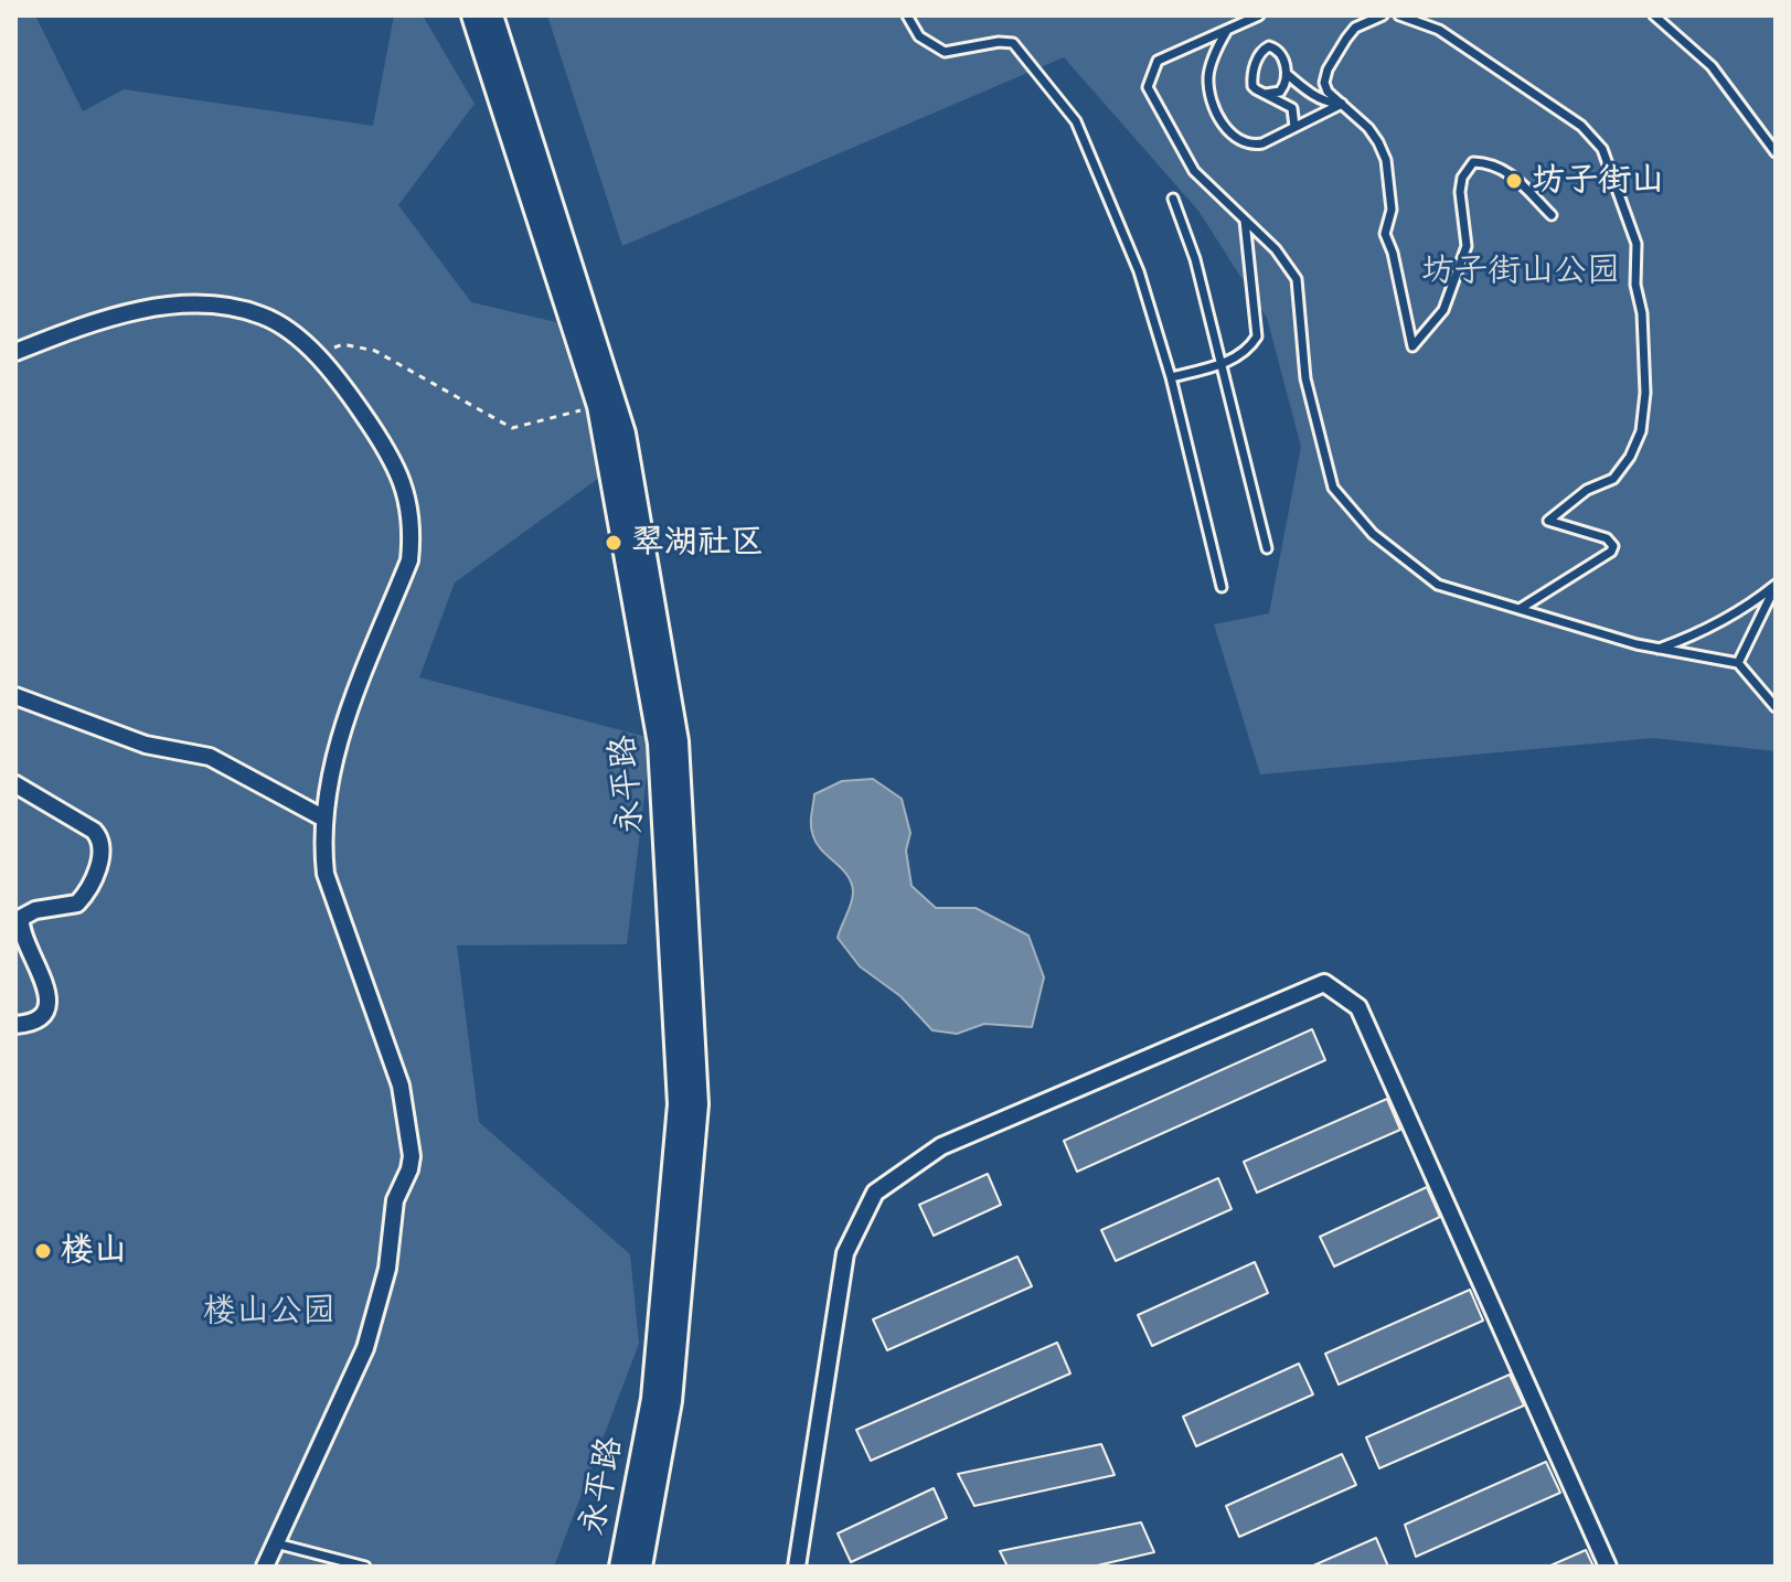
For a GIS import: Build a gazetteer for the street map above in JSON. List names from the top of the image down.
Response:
{
  "streets": {
    "main road": ["永平路"]
  },
  "parks": ["坊子街山公园", "楼山公园"],
  "places": ["坊子街山", "翠湖社区", "楼山"]
}
